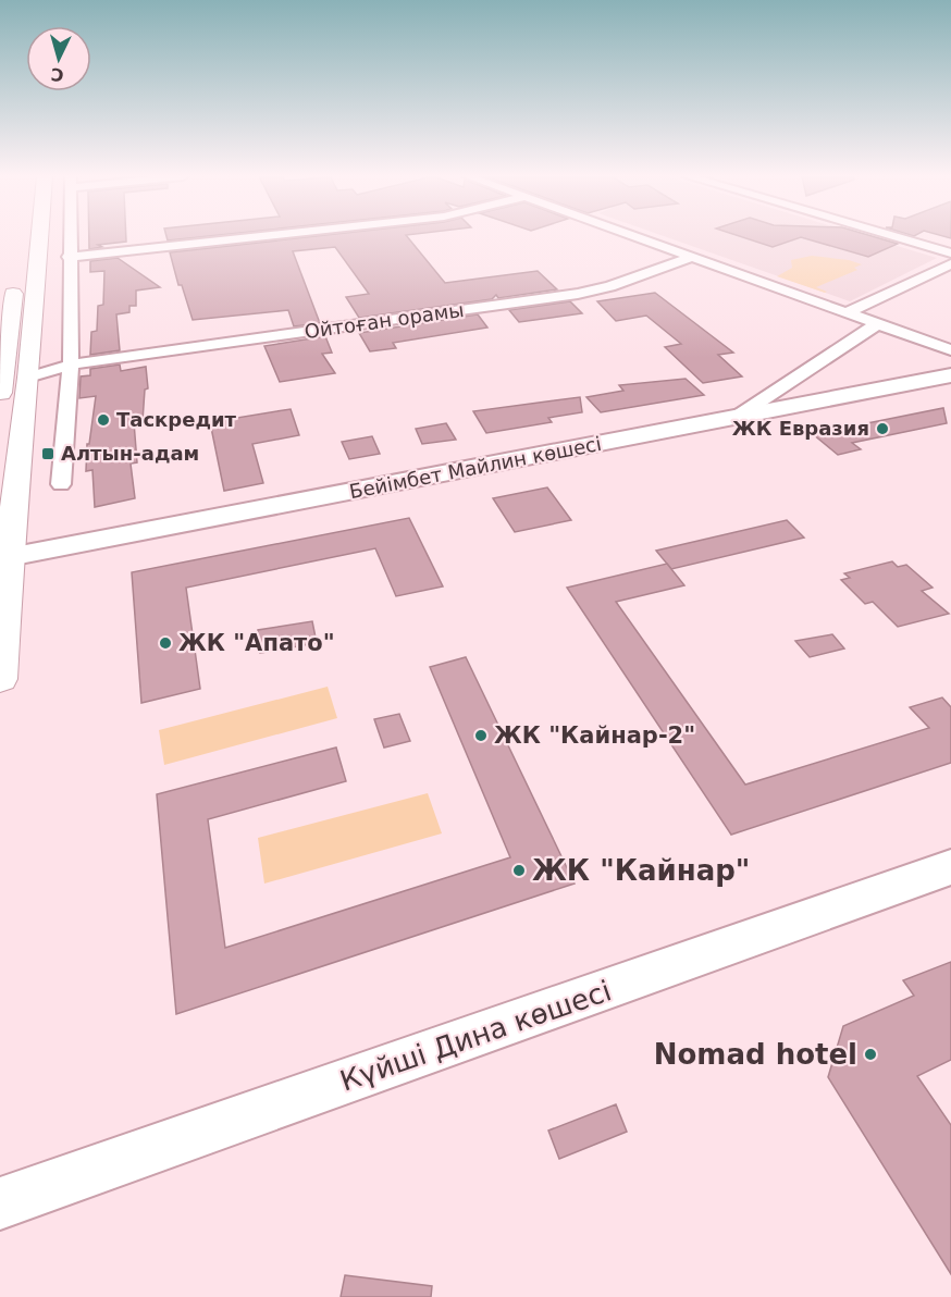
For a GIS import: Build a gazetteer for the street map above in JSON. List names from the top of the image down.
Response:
{
  "streets": {
    "street": ["Ойтоған орамы", "Бейімбет Майлин көшесі", "Күйші Дина көшесі"]
  },
  "places": {
    "other": [
      "Таскредит",
      "ЖК Евразия",
      "ЖК \"Апато\"",
      "ЖК \"Кайнар-2\"",
      "ЖК \"Кайнар\"",
      "Nomad hotel"
    ],
    "transit": ["Алтын-адам"]
  },
  "north": "bottom"
}
